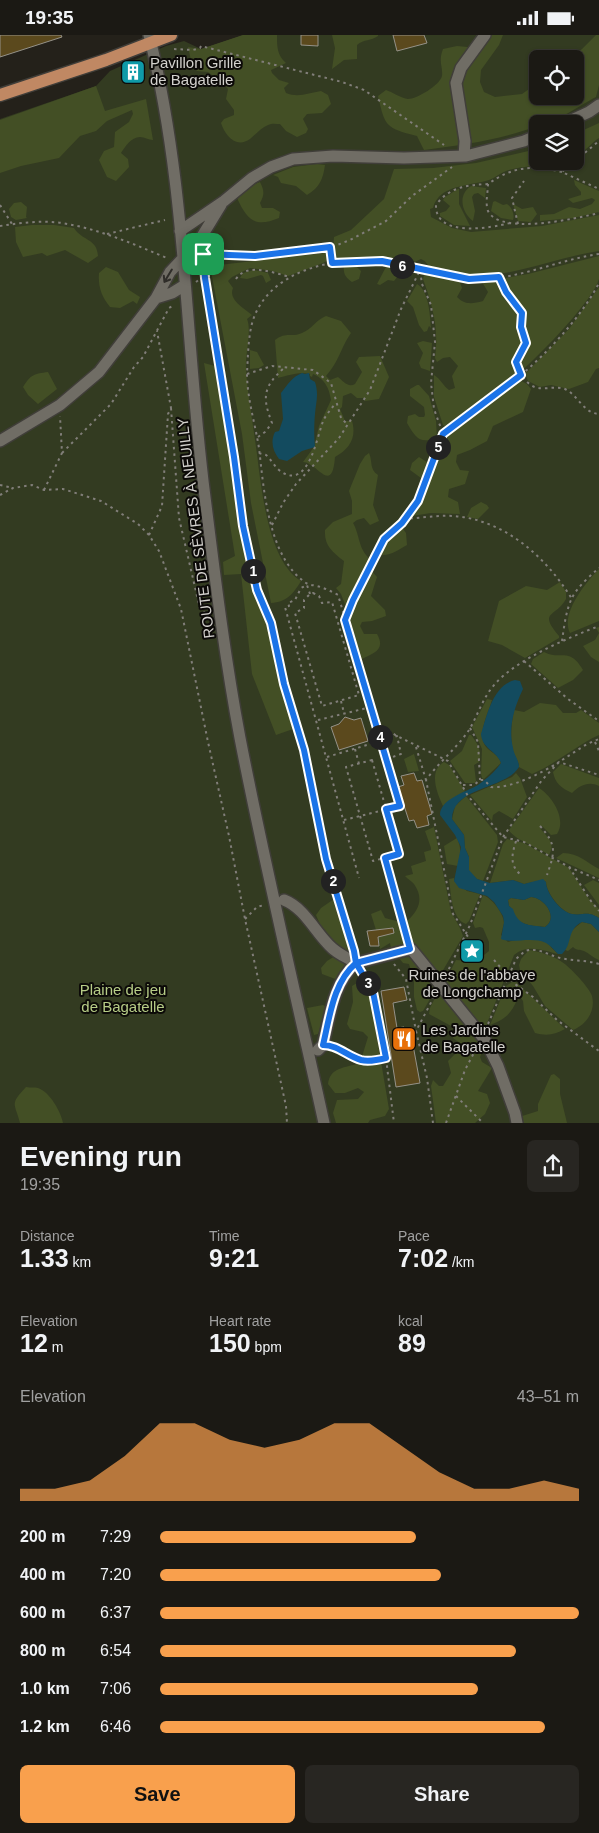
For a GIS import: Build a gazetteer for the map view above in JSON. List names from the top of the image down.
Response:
{
  "streets": {
    "street": ["ROUTE DE SÈVRES À NEUILLY"]
  },
  "parks": ["Plaine de jeu de Bagatelle"],
  "places": {
    "building": ["Pavillon Grille de Bagatelle"],
    "place": ["Ruines de l'abbaye de Longchamp"],
    "restaurant": ["Les Jardins de Bagatelle"]
  },
  "page": {
    "status": "19:35",
    "pins": [
      "6",
      "5",
      "1",
      "4",
      "2",
      "3"
    ],
    "heading": ["Evening run", "19:35"],
    "stats": [
      ["Distance", "1.33 km"],
      ["Time", "9:21"],
      ["Pace", "7:02 /km"],
      ["Elevation", "12 m"],
      ["Heart rate", "150 bpm"],
      ["kcal", "89"]
    ],
    "chart": ["Elevation", "43–51 m"],
    "list": [
      {
        "name": "200 m",
        "note": "7:29"
      },
      {
        "name": "400 m",
        "note": "7:20"
      },
      {
        "name": "600 m",
        "note": "6:37"
      },
      {
        "name": "800 m",
        "note": "6:54"
      },
      {
        "name": "1.0 km",
        "note": "7:06"
      },
      {
        "name": "1.2 km",
        "note": "6:46"
      }
    ],
    "buttons": ["Save", "Share"]
  }
}
